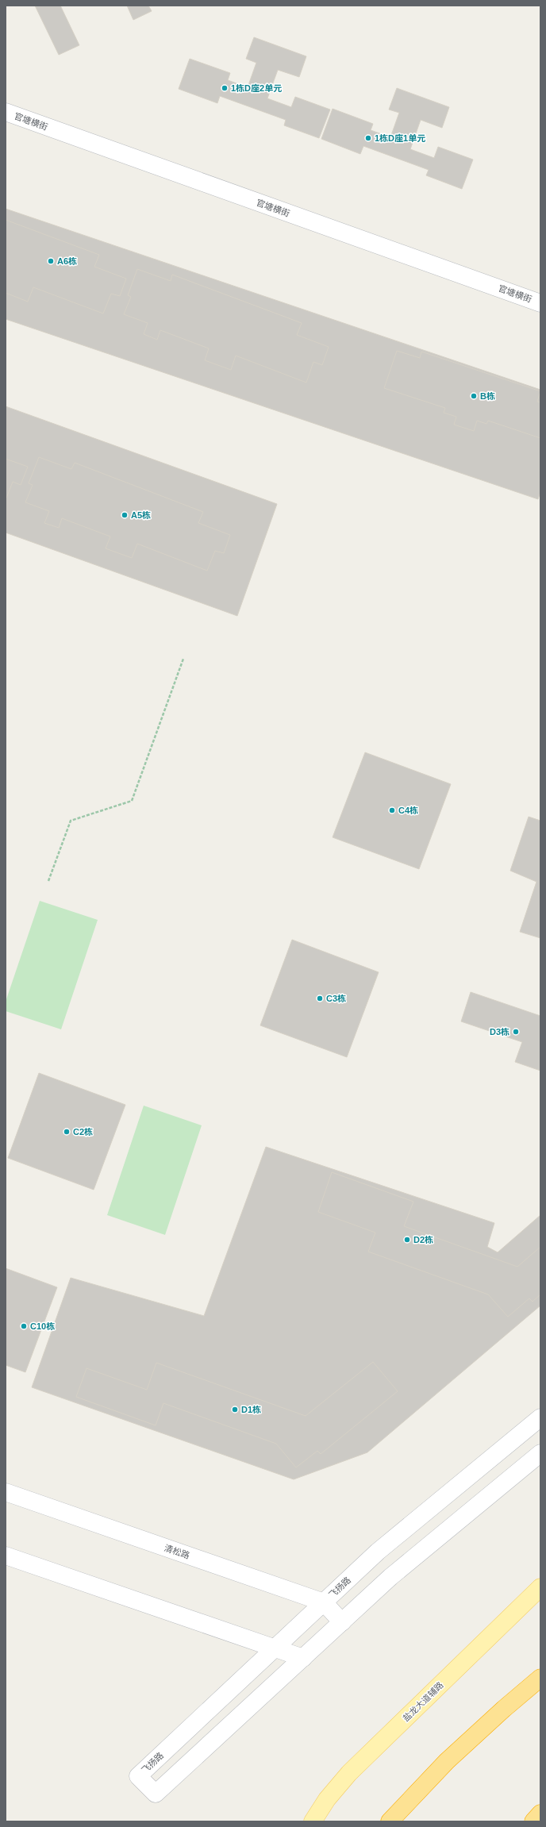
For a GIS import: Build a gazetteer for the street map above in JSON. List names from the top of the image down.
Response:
{
  "streets": {
    "main road": ["盐龙大道辅路"],
    "street": ["官塘横街", "清松路", "飞扬路"]
  },
  "crossings": [
    ["清松路", "飞扬路"]
  ],
  "places": [
    "1栋D座2单元",
    "1栋D座1单元",
    "A6栋",
    "B栋",
    "A5栋",
    "C4栋",
    "C3栋",
    "D3栋",
    "C2栋",
    "D2栋",
    "C10栋",
    "D1栋"
  ]
}
